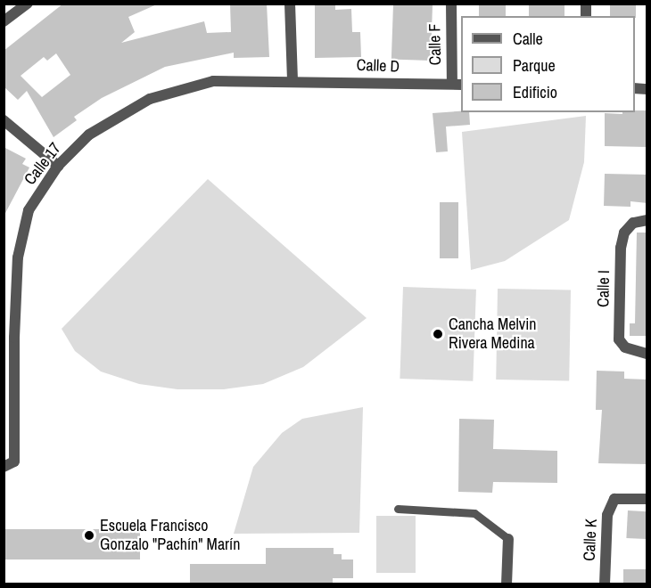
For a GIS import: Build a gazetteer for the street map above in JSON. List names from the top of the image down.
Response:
{
  "streets": {
    "street": [
      "Calle F",
      "Calle D",
      "Calle 17",
      "Calle I",
      "Calle K"
    ]
  },
  "crossings": [
    ["Calle F", "Calle D"],
    ["Calle D", "Calle 17"]
  ],
  "places": ["Cancha Melvin Rivera Medina", "Escuela Francisco Gonzalo \"Pachín\" Marín"],
  "legend": ["Calle", "Parque", "Edificio"]
}
